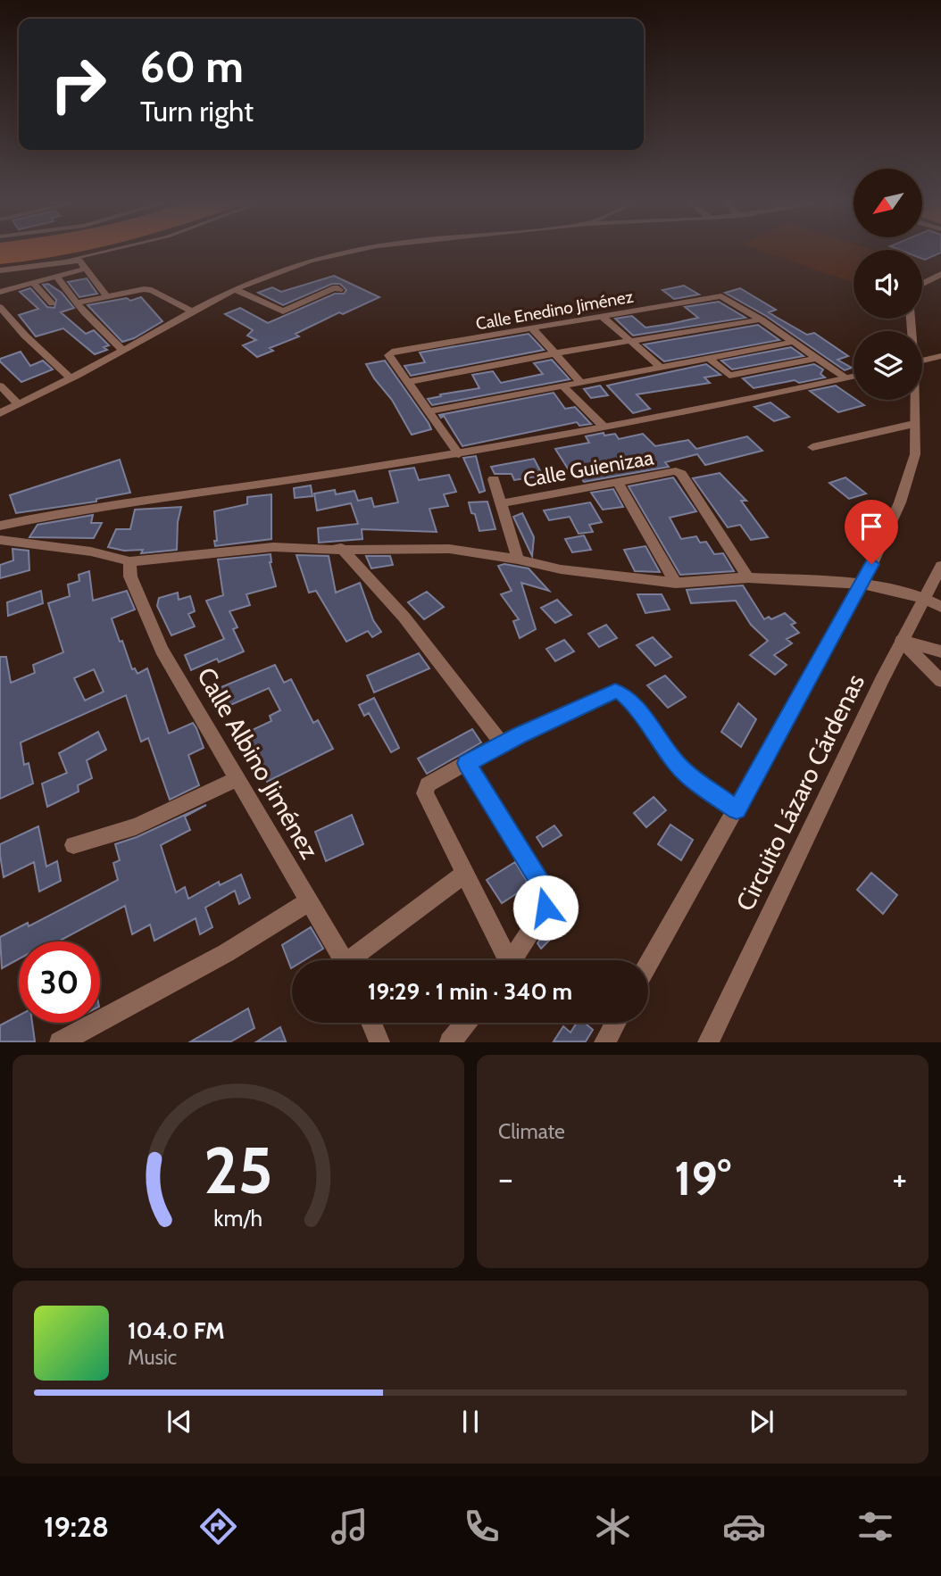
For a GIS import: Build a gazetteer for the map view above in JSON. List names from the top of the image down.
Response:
{
  "streets": {
    "street": [
      "Calle Enedino Jiménez",
      "Calle Guienizaa",
      "Calle Albino Jiménez",
      "Circuito Lázaro Cárdenas"
    ]
  },
  "north": "bottom left",
  "page": {
    "turn": ["60 m", "Turn right"],
    "limit": "30",
    "trip": "19:29 · 1 min · 340 m",
    "tile": "Climate",
    "heat": ["−", "19°", "+"],
    "song": ["104.0 FM", "Music"],
    "tabs": "19:28",
    "gauge": ["25", "km/h"]
  }
}
